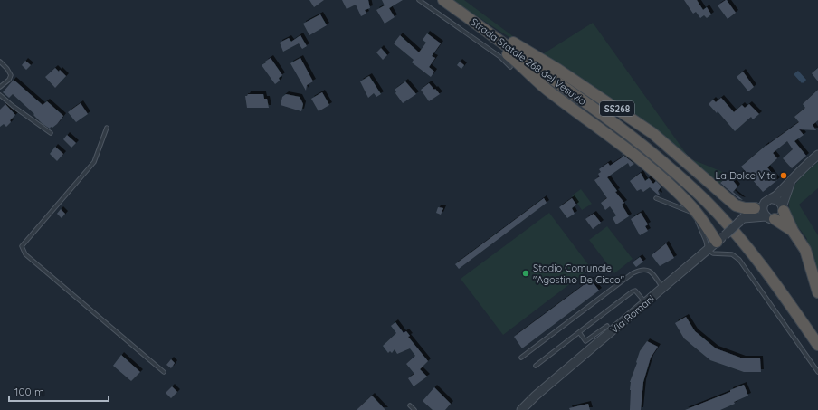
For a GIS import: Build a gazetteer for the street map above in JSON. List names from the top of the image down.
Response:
{
  "streets": {
    "highway": ["Strada Statale 268 del Vesuvio", "SS268"],
    "street": ["Via Romani"]
  },
  "crossings": [
    ["Strada Statale 268 del Vesuvio", "SS268"],
    ["SS268", "Via Romani"]
  ],
  "places": ["La Dolce Vita", "Stadio Comunale \"Agostino De Cicco\""],
  "scale_bar": "100 m"
}
